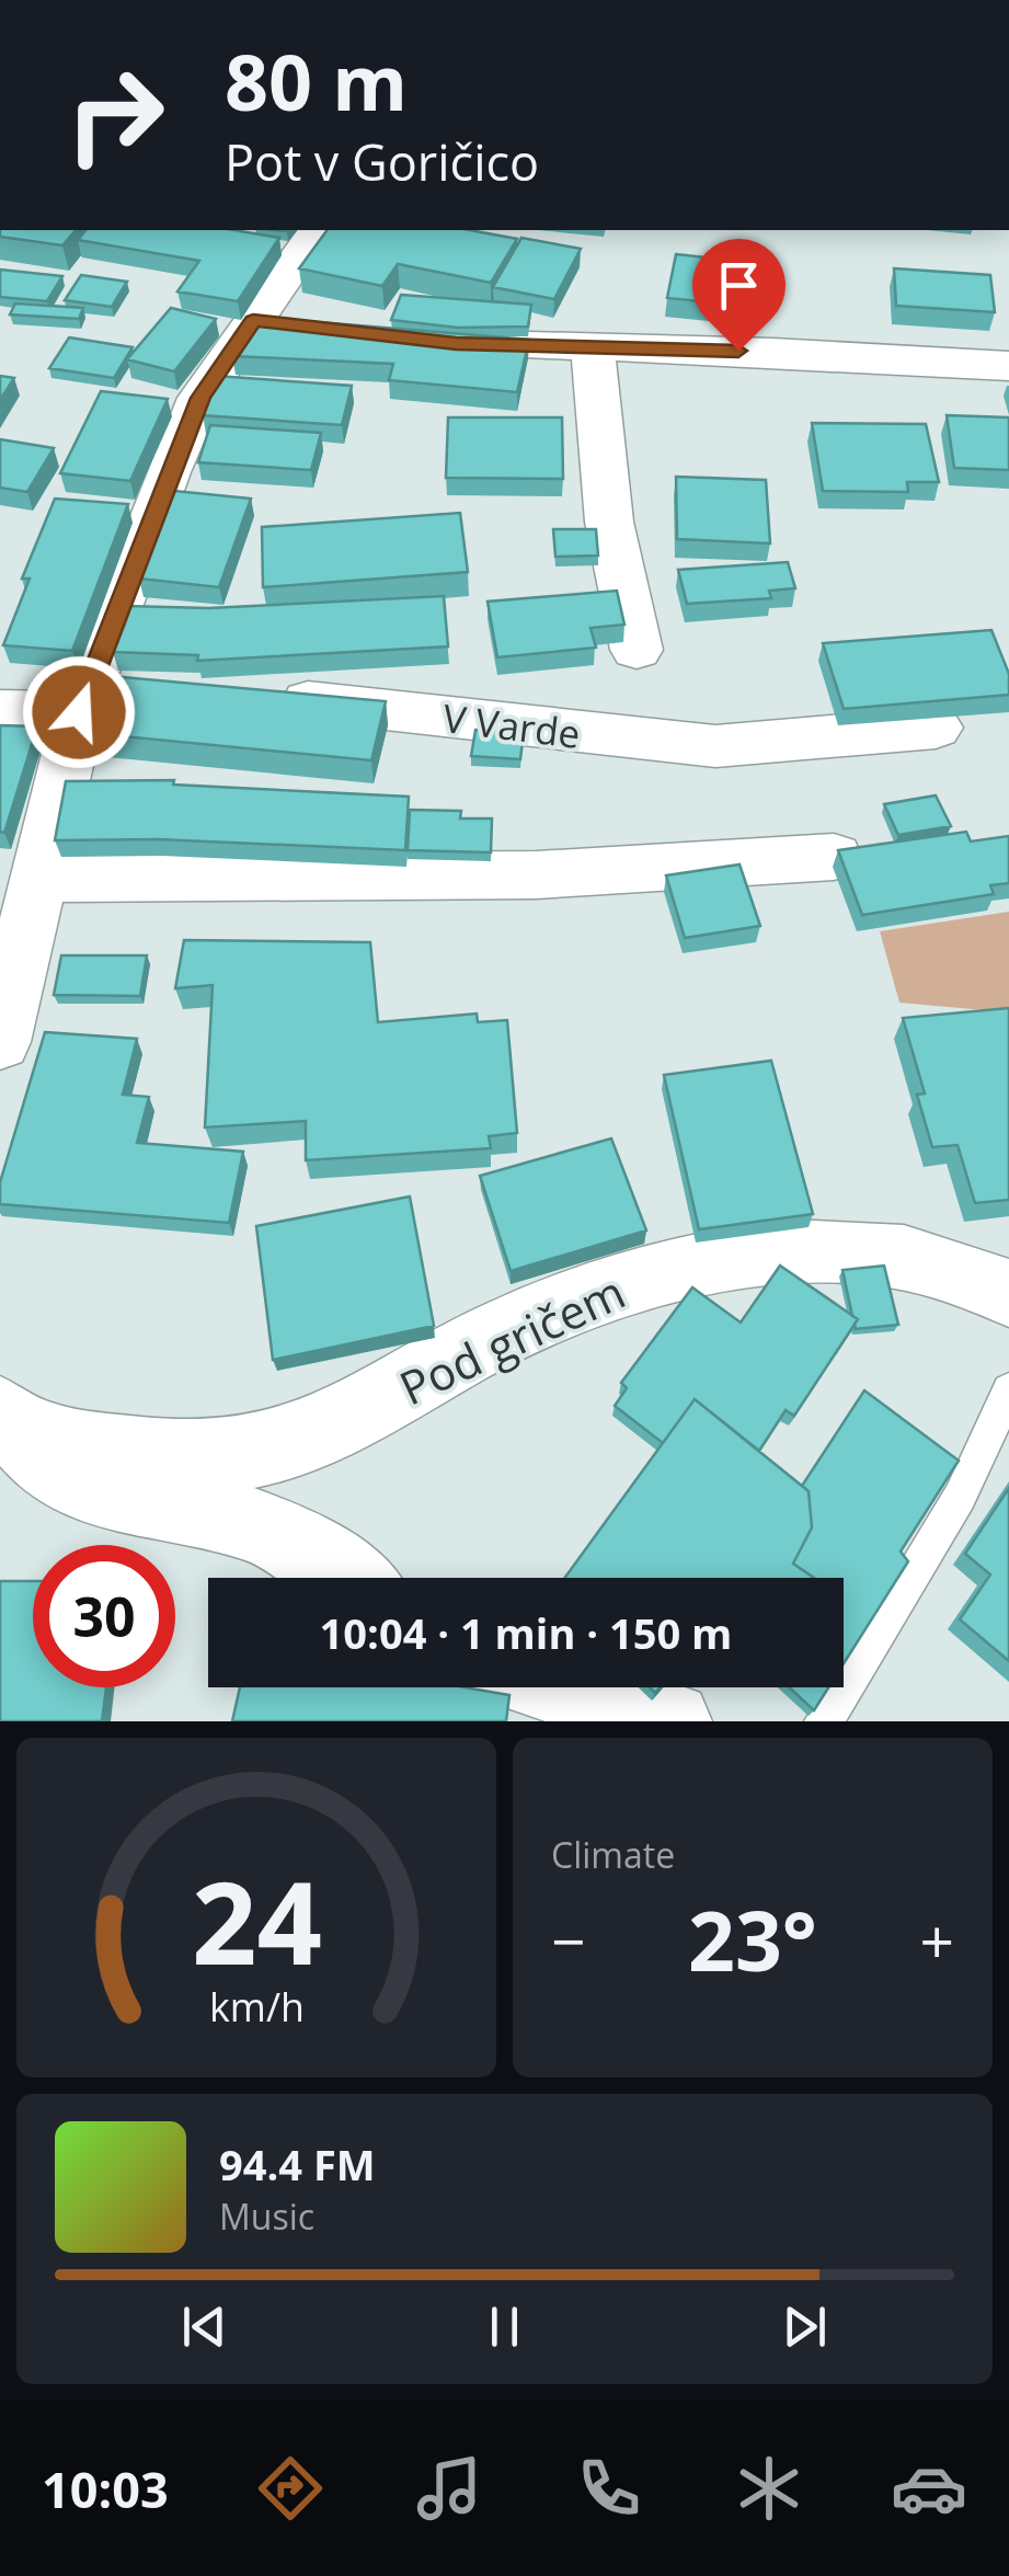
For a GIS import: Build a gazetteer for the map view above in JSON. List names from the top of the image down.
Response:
{
  "streets": {
    "street": ["V Varde", "Pod gričem"]
  },
  "page": {
    "turn": ["80 m", "Pot v Goričico"],
    "limit": "30",
    "trip": "10:04 · 1 min · 150 m",
    "tile": "Climate",
    "heat": ["−", "23°", "+"],
    "song": ["94.4 FM", "Music"],
    "tabs": "10:03",
    "gauge": ["24", "km/h"]
  }
}
